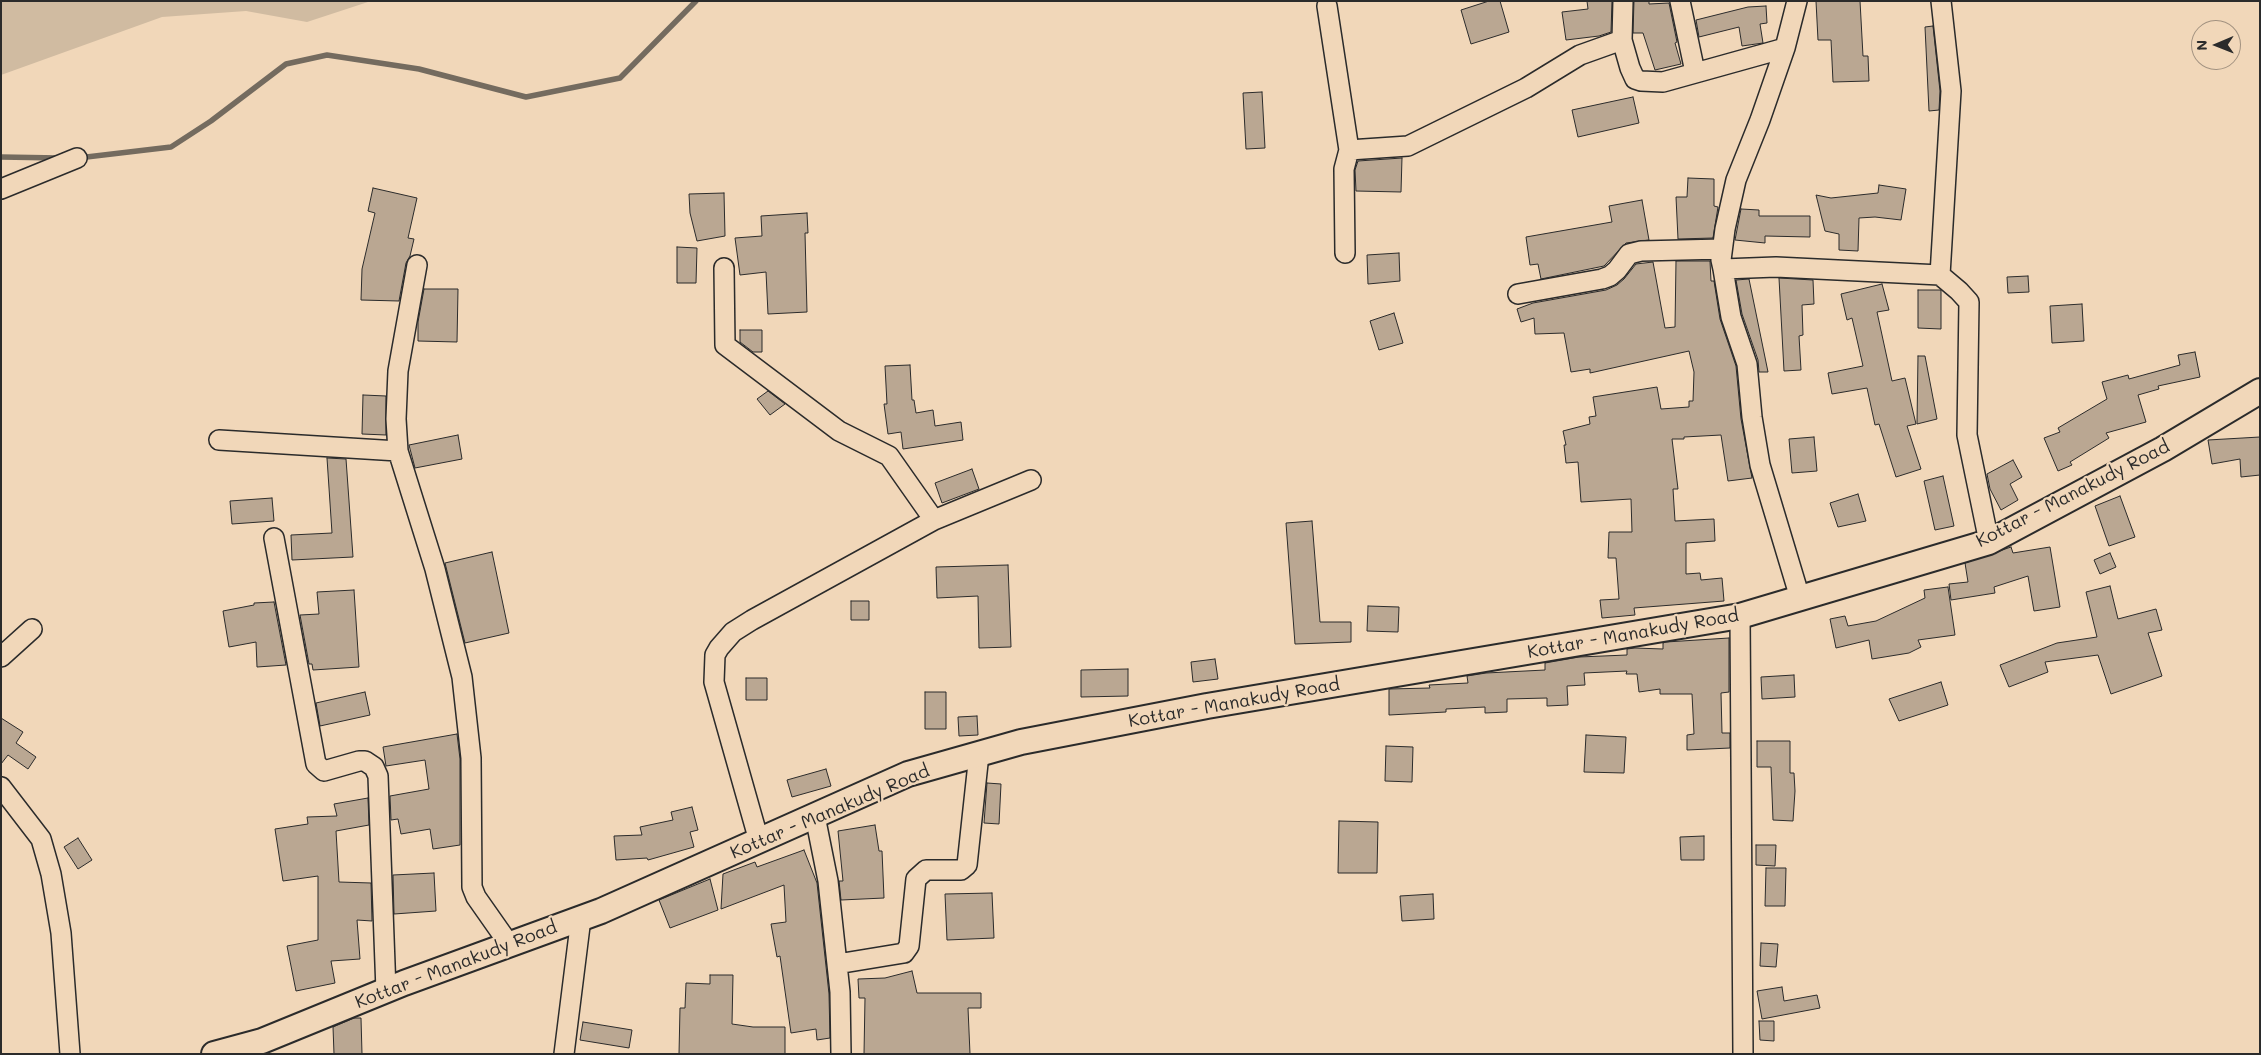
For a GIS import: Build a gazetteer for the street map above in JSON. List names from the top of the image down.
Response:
{
  "streets": {
    "main road": ["Kottar - Manakudy Road"]
  },
  "north": "left"
}
